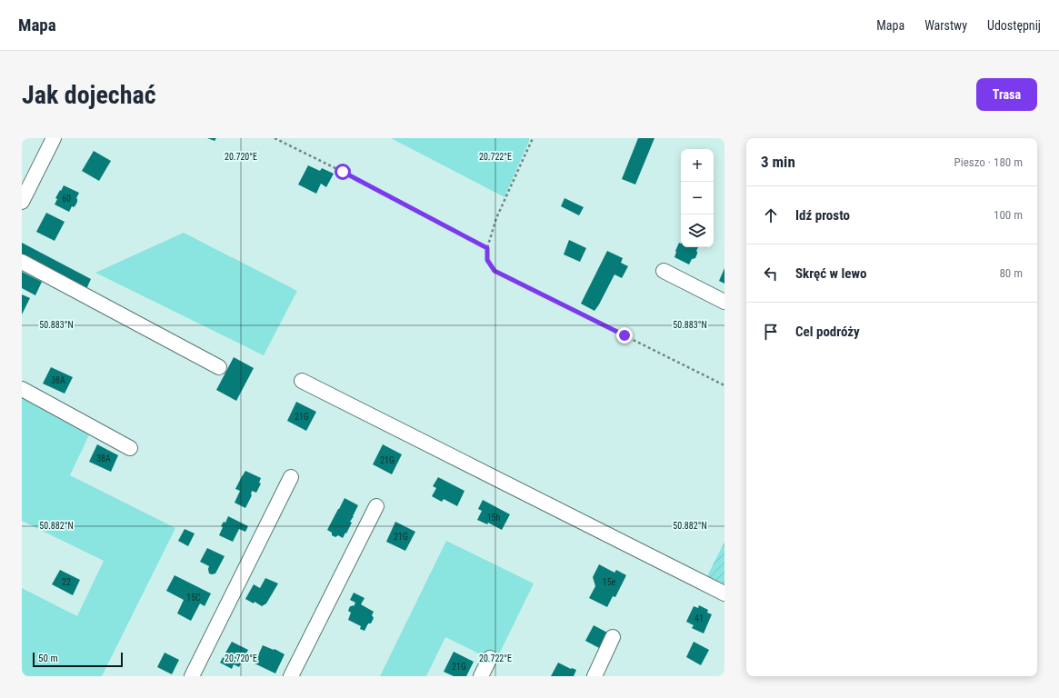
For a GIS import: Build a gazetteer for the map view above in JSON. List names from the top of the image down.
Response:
{
  "house_numbers": [
    "60",
    "38A",
    "21G",
    "38A",
    "21G",
    "15h",
    "21G",
    "22",
    "15e",
    "15C",
    "41",
    "21G"
  ],
  "scale_bar": "50 m",
  "page": {
    "header": "Mapa",
    "nav": ["Mapa", "Warstwy", "Udostępnij"],
    "buttons": "Trasa",
    "title": "Jak dojechać",
    "heading": ["3 min", "Pieszo · 180 m"],
    "map_buttons": ["+", "−"],
    "list": [
      ["Idź prosto", "100 m"],
      ["Skręć w lewo", "80 m"],
      "Cel podróży"
    ],
    "scale": "50 m"
  },
  "coordinates": [
    "20.720°E",
    "20.722°E",
    "50.883°N",
    "50.882°N"
  ]
}
